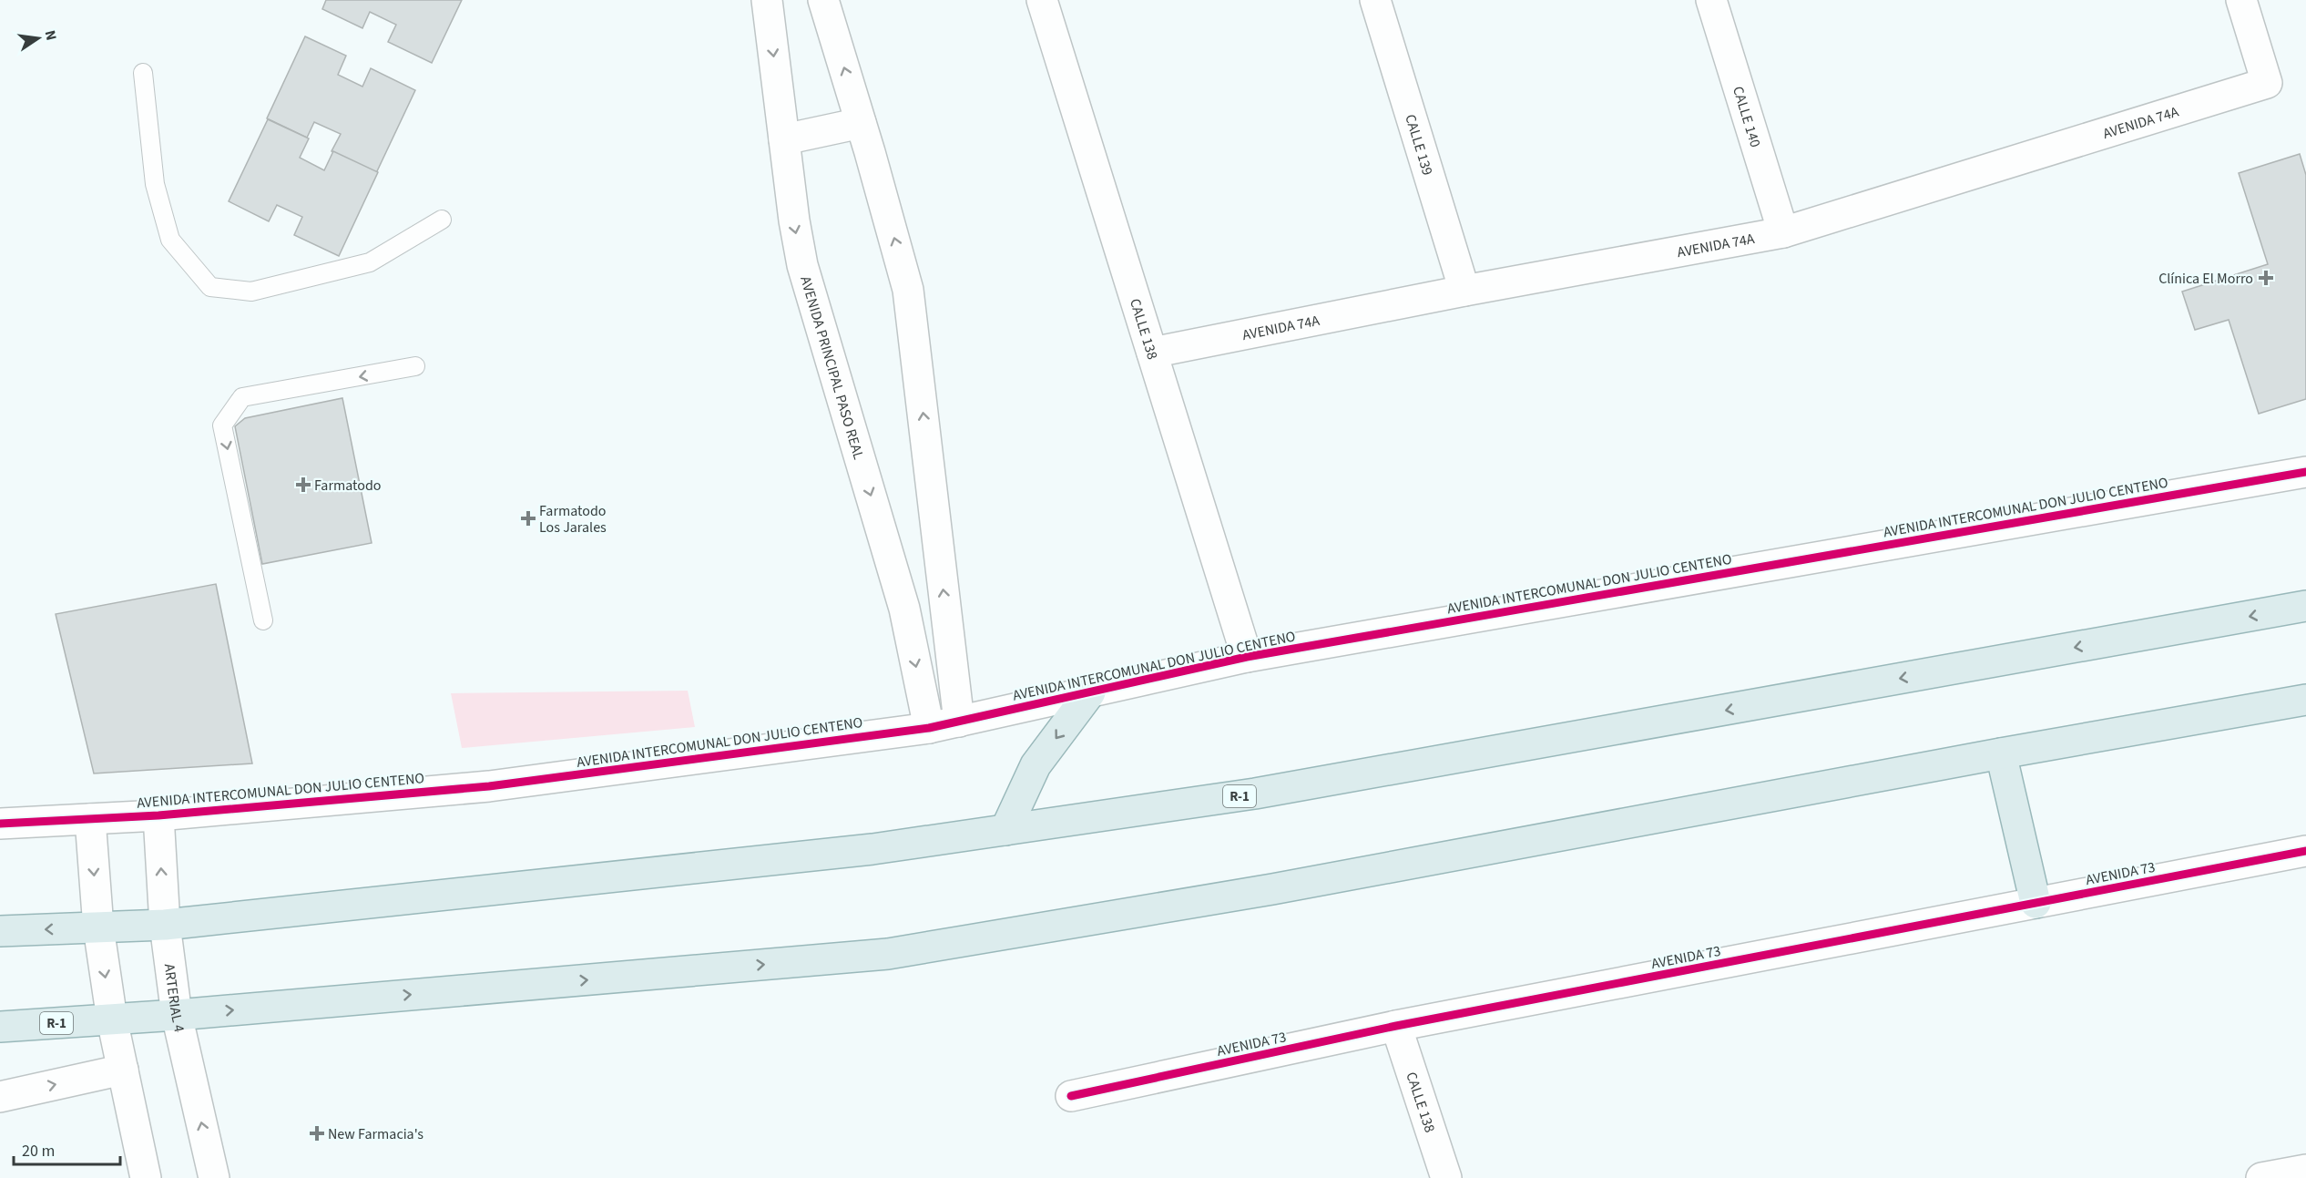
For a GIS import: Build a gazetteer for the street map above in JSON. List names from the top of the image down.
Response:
{
  "streets": {
    "main road": ["R-1"],
    "street": [
      "CALLE 140",
      "AVENIDA 74A",
      "CALLE 139",
      "CALLE 138",
      "AVENIDA PRINCIPAL PASO REAL",
      "AVENIDA INTERCOMUNAL DON JULIO CENTENO",
      "AVENIDA 73",
      "ARTERIAL 4"
    ]
  },
  "crossings": [
    ["CALLE 140", "AVENIDA 74A"],
    ["AVENIDA 74A", "CALLE 139"],
    ["AVENIDA 74A", "CALLE 138"],
    ["CALLE 138", "AVENIDA INTERCOMUNAL DON JULIO CENTENO"],
    ["CALLE 138", "AVENIDA 73"],
    ["AVENIDA PRINCIPAL PASO REAL", "AVENIDA INTERCOMUNAL DON JULIO CENTENO"],
    ["AVENIDA INTERCOMUNAL DON JULIO CENTENO", "ARTERIAL 4"],
    ["R-1", "ARTERIAL 4"]
  ],
  "places": {
    "health": [
      "Clínica El Morro",
      "Farmatodo",
      "Farmatodo Los Jarales",
      "New Farmacia's"
    ]
  },
  "scale_bar": "20 m",
  "north": "right"
}
